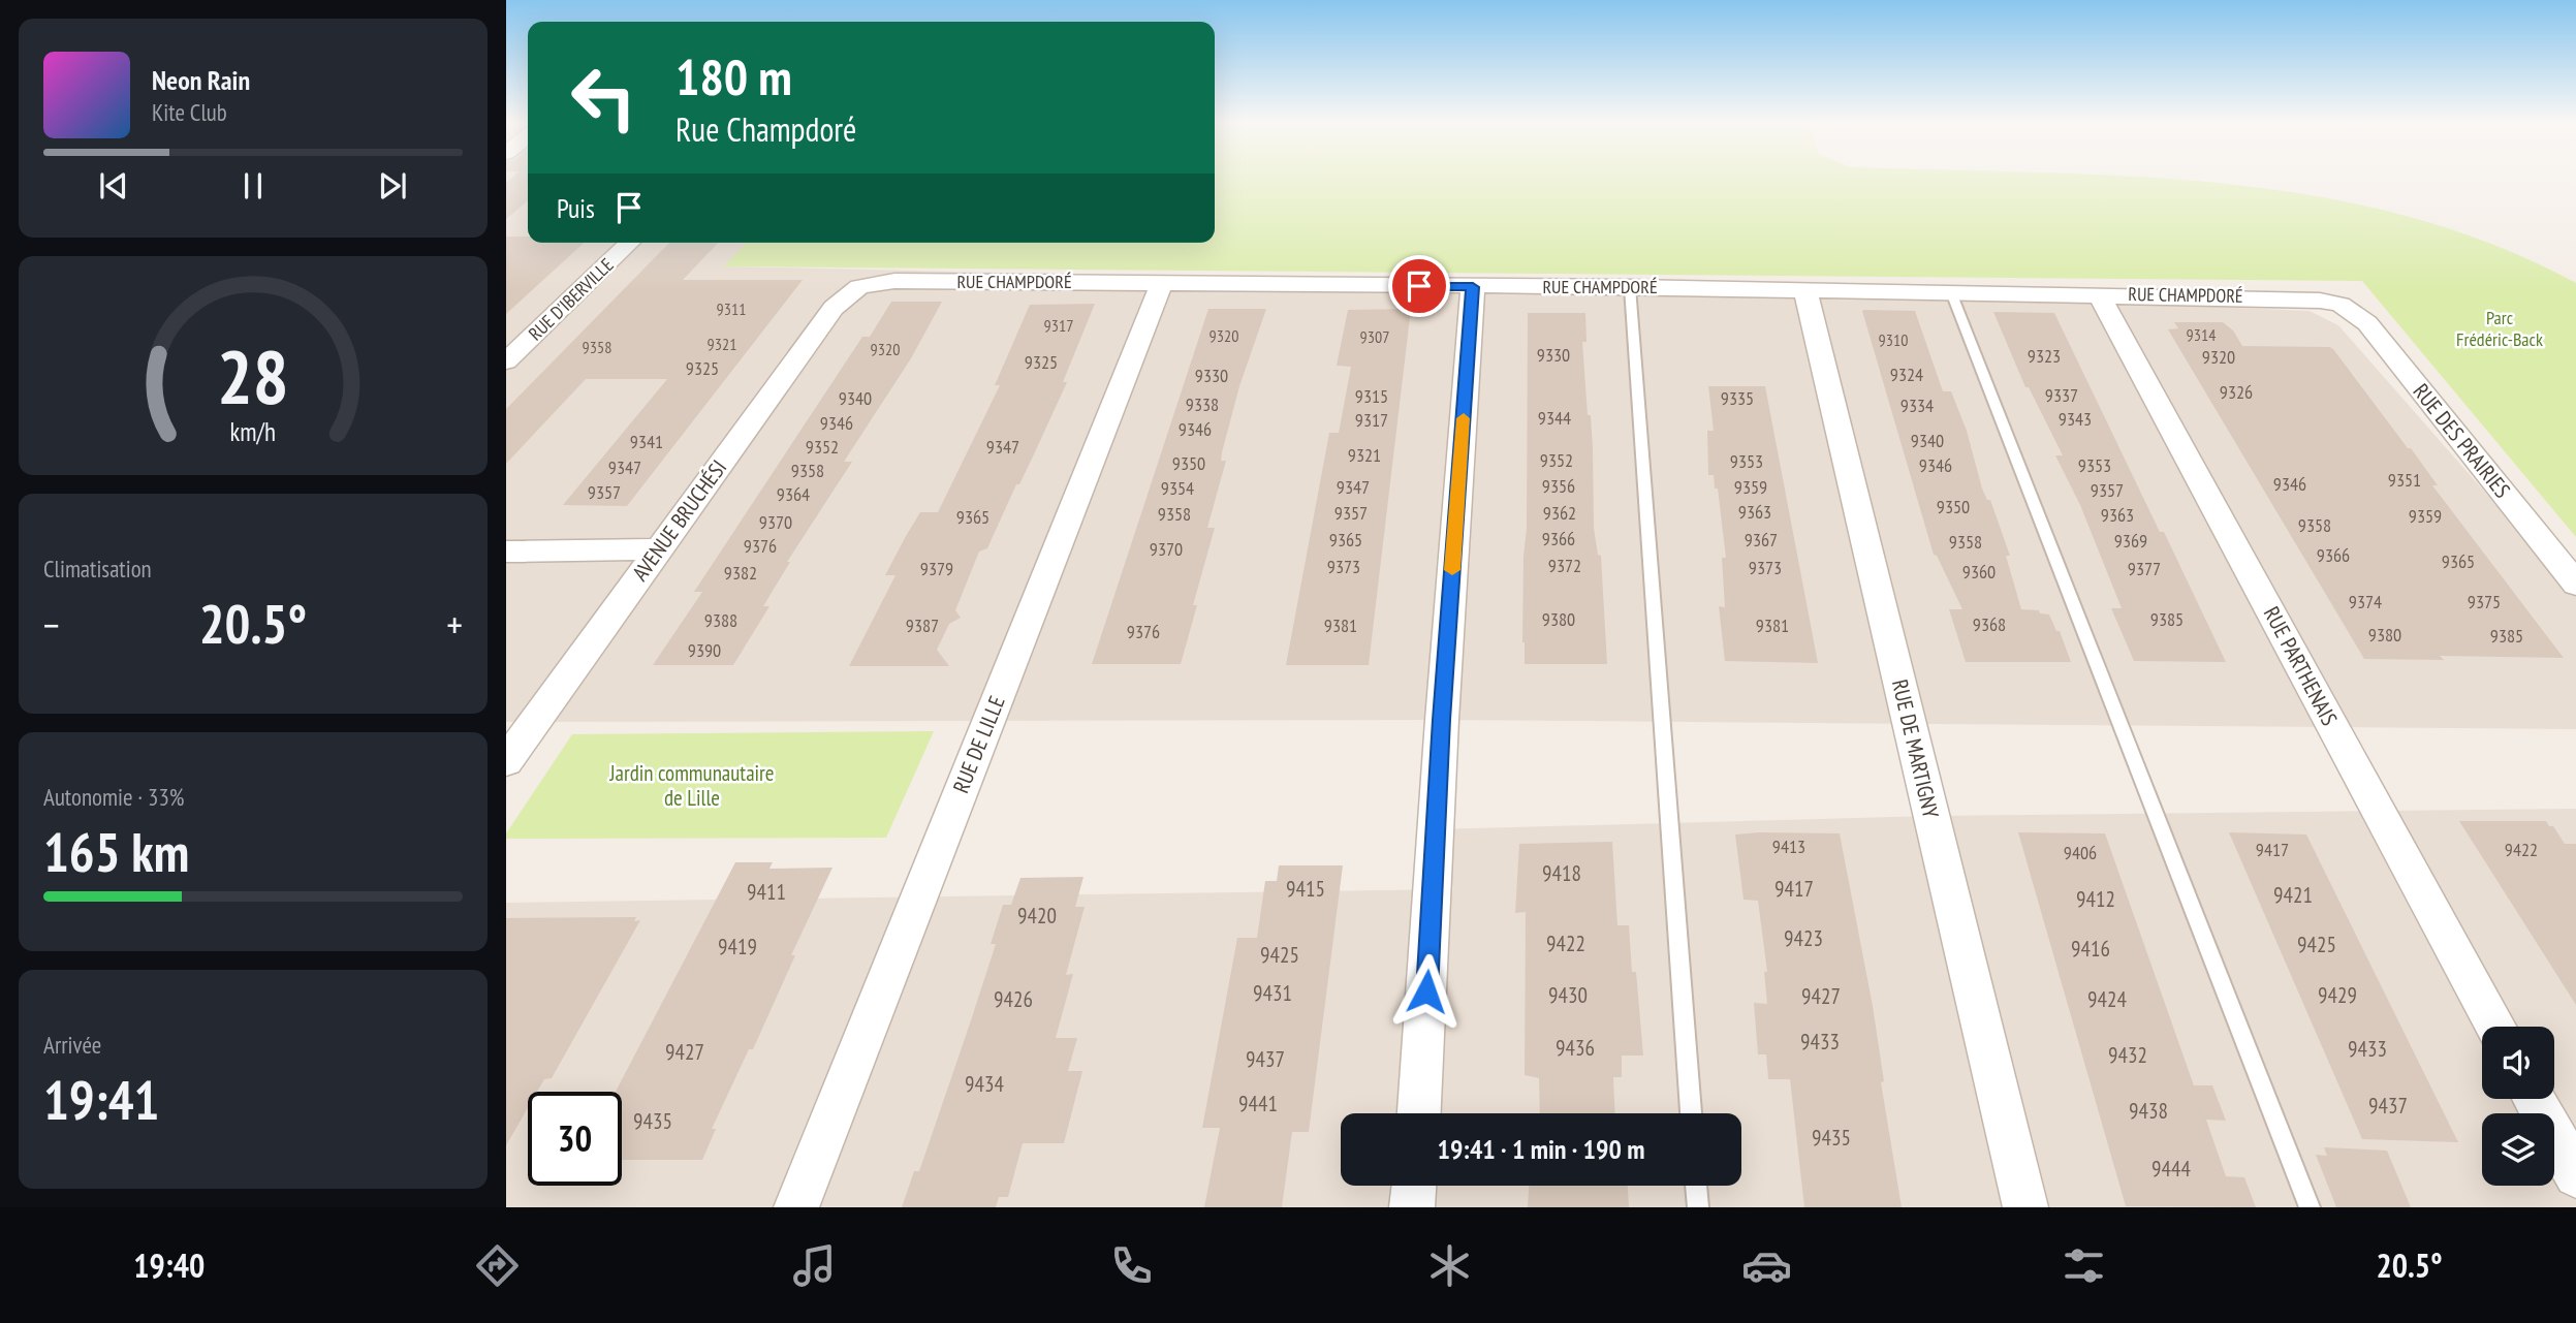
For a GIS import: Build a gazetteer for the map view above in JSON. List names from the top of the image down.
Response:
{
  "streets": {
    "street": [
      "RUE CHAMPDORÉ",
      "RUE D'IBERVILLE",
      "RUE DES PRAIRIES",
      "AVENUE BRUCHÉSI",
      "RUE PARTHENAIS",
      "RUE DE LILLE",
      "RUE DE MARTIGNY"
    ]
  },
  "crossings": [
    ["RUE CHAMPDORÉ", "RUE DES PRAIRIES"],
    ["RUE CHAMPDORÉ", "AVENUE BRUCHÉSI"],
    ["RUE CHAMPDORÉ", "RUE PARTHENAIS"],
    ["RUE CHAMPDORÉ", "RUE DE LILLE"],
    ["RUE CHAMPDORÉ", "RUE DE MARTIGNY"]
  ],
  "parks": ["Parc Frédéric-Back", "Jardin communautaire de Lille"],
  "house_numbers": [
    "9311",
    "9317",
    "9314",
    "9320",
    "9307",
    "9310",
    "9321",
    "9358",
    "9320",
    "9330",
    "9323",
    "9320",
    "9325",
    "9325",
    "9324",
    "9330",
    "9326",
    "9337",
    "9315",
    "9340",
    "9335",
    "9338",
    "9334",
    "9344",
    "9343",
    "9317",
    "9346",
    "9346",
    "9340",
    "9341",
    "9352",
    "9347",
    "9321",
    "9352",
    "9353",
    "9350",
    "9346",
    "9353",
    "9347",
    "9358",
    "9351",
    "9346",
    "9356",
    "9347",
    "9359",
    "9354",
    "9357",
    "9357",
    "9364",
    "9350",
    "9363",
    "9357",
    "9362",
    "9358",
    "9363",
    "9359",
    "9365",
    "9370",
    "9358",
    "9366",
    "9365",
    "9367",
    "9369",
    "9358",
    "9376",
    "9370",
    "9366",
    "9365",
    "9372",
    "9373",
    "9373",
    "9379",
    "9377",
    "9360",
    "9382",
    "9374",
    "9375",
    "9380",
    "9385",
    "9388",
    "9368",
    "9387",
    "9381",
    "9381",
    "9376",
    "9380",
    "9385",
    "9390",
    "9413",
    "9417",
    "9422",
    "9406",
    "9418",
    "9415",
    "9417",
    "9411",
    "9421",
    "9412",
    "9420",
    "9423",
    "9422",
    "9425",
    "9419",
    "9416",
    "9425",
    "9431",
    "9430",
    "9429",
    "9427",
    "9426",
    "9424",
    "9433",
    "9436",
    "9433",
    "9427",
    "9432",
    "9437",
    "9434",
    "9441",
    "9437",
    "9438",
    "9435",
    "9435",
    "9444"
  ],
  "page": {
    "turn": ["180 m", "Rue Champdoré"],
    "song": ["Neon Rain", "Kite Club"],
    "then": "Puis",
    "tile": [
      "Climatisation",
      ["Autonomie · 33%", "165 km"],
      ["Arrivée", "19:41"]
    ],
    "heat": ["−", "20.5°", "+"],
    "limit": "30",
    "trip": "19:41 · 1 min · 190 m",
    "tabs": ["19:40", "20.5°"],
    "gauge": ["28", "km/h"]
  }
}
